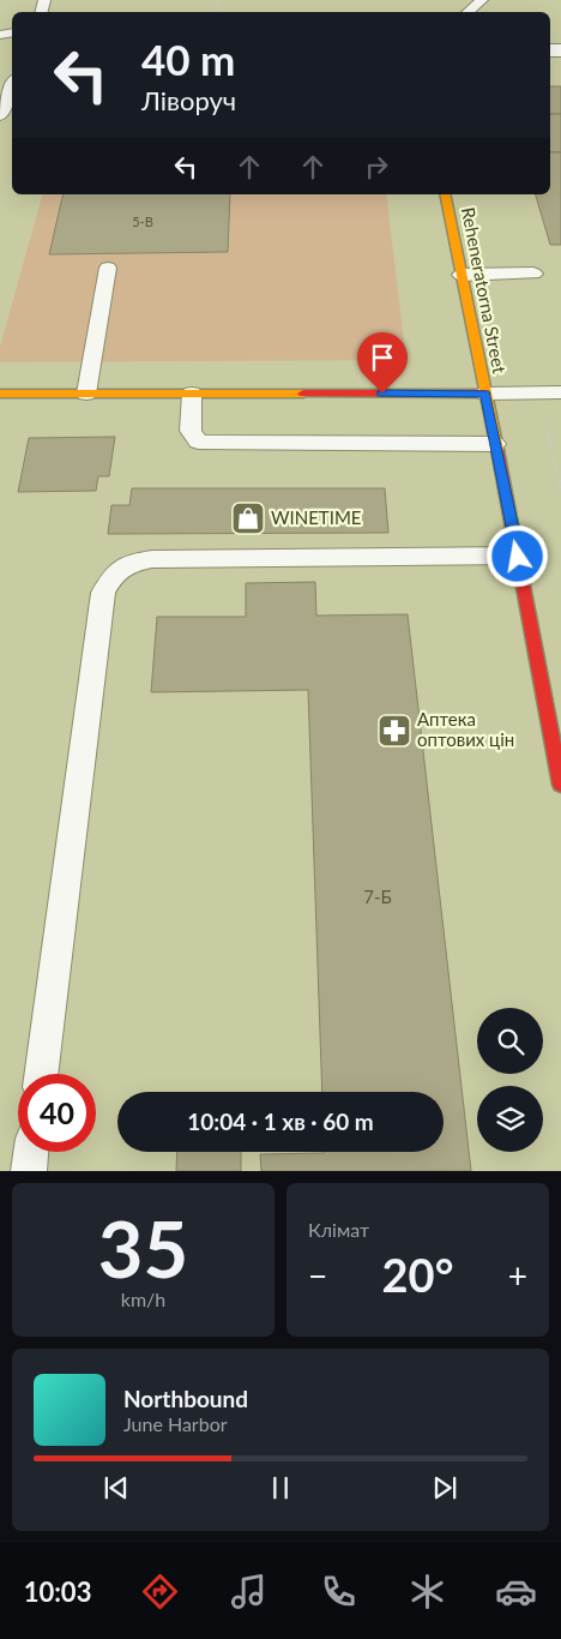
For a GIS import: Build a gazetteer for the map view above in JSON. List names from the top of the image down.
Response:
{
  "streets": {
    "street": ["Reheneratorna Street"]
  },
  "places": {
    "shop": ["WINETIME"],
    "pharmacy": ["Аптека оптових цін"]
  },
  "house_numbers": ["5-В", "7-Б"],
  "page": {
    "turn": ["40 m", "Ліворуч"],
    "limit": "40",
    "trip": "10:04 · 1 хв · 60 m",
    "tile": [
      ["35", "km/h"],
      "Клімат"
    ],
    "heat": ["−", "20°", "+"],
    "song": ["Northbound", "June Harbor"],
    "tabs": "10:03"
  }
}
